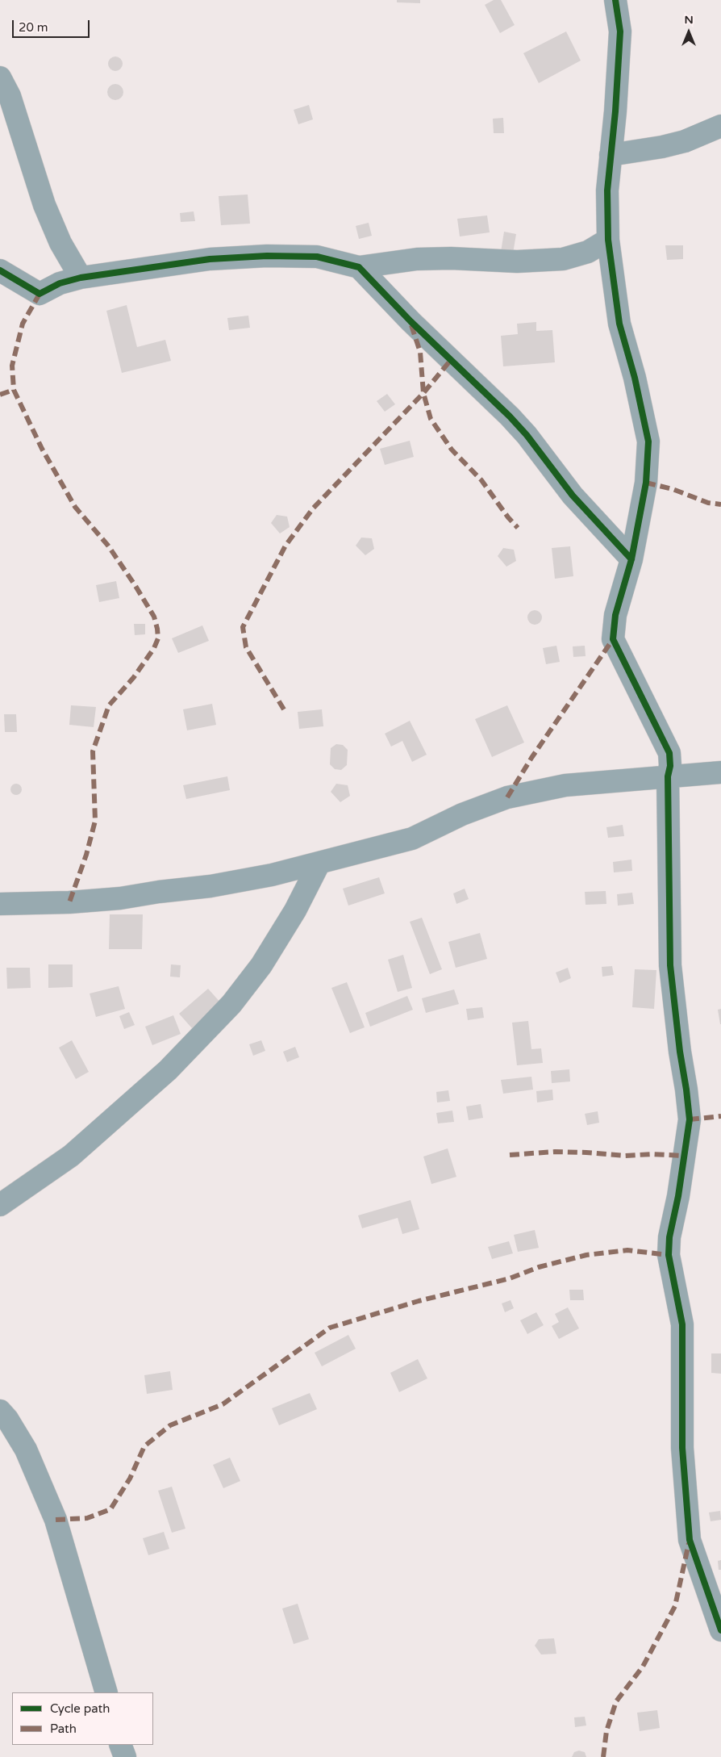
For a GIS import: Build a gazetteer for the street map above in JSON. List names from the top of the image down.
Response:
{
  "legend": ["Cycle path", "Path"],
  "scale_bar": "20 m",
  "north": "top"
}
